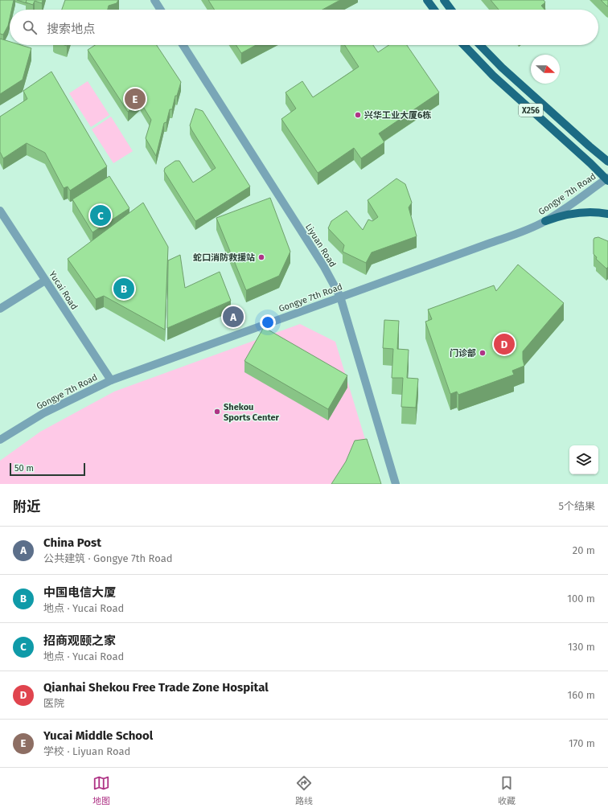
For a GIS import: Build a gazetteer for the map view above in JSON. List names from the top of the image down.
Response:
{
  "streets": {
    "main road": ["X256"],
    "street": ["Gongye 7th Road", "Liyuan Road", "Yucai Road"]
  },
  "crossings": [
    ["X256", "Gongye 7th Road"],
    ["Gongye 7th Road", "Liyuan Road"],
    ["Gongye 7th Road", "Yucai Road"]
  ],
  "places": [
    "兴华工业大厦6栋",
    "蛇口消防救援站",
    "门诊部",
    "Shekou Sports Center"
  ],
  "scale_bar": "50 m",
  "north": "right",
  "page": {
    "search": "搜索地点",
    "pins": [
      "E",
      "C",
      "B",
      "A",
      "D"
    ],
    "scale": "50 m",
    "heading": ["附近", "5个结果"],
    "list": [
      {
        "mark": "A",
        "name": "China Post",
        "note": "公共建筑 · Gongye 7th Road",
        "value": "20 m"
      },
      {
        "mark": "B",
        "name": "中国电信大厦",
        "note": "地点 · Yucai Road",
        "value": "100 m"
      },
      {
        "mark": "C",
        "name": "招商观颐之家",
        "note": "地点 · Yucai Road",
        "value": "130 m"
      },
      {
        "mark": "D",
        "name": "Qianhai Shekou Free Trade Zone Hospital",
        "note": "医院",
        "value": "160 m"
      },
      {
        "mark": "E",
        "name": "Yucai Middle School",
        "note": "学校 · Liyuan Road",
        "value": "170 m"
      }
    ],
    "nav": ["地图", "路线", "收藏"]
  }
}
